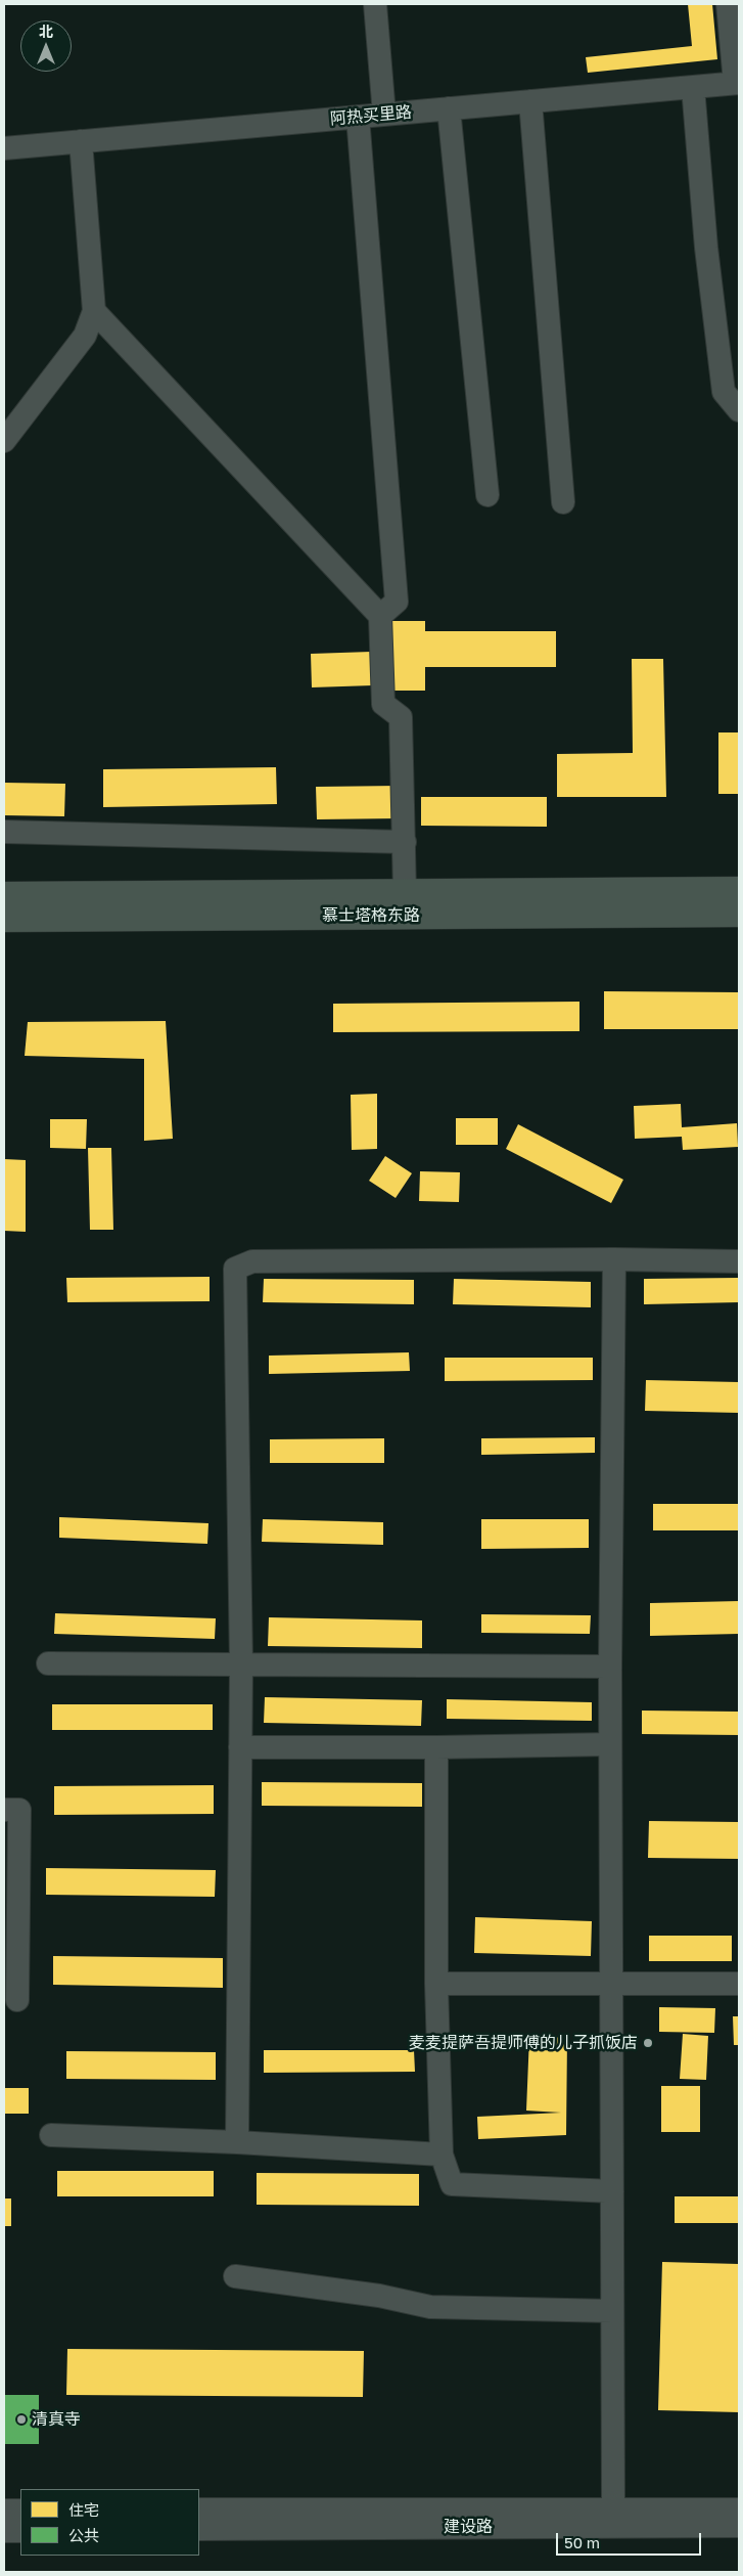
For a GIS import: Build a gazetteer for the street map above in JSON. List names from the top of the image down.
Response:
{
  "streets": {
    "main road": ["慕士塔格东路"],
    "street": ["阿热买里路", "建设路"]
  },
  "places": ["麦麦提萨吾提师傅的儿子抓饭店", "清真寺"],
  "legend": ["住宅", "公共"],
  "scale_bar": "50 m",
  "north": "top"
}
